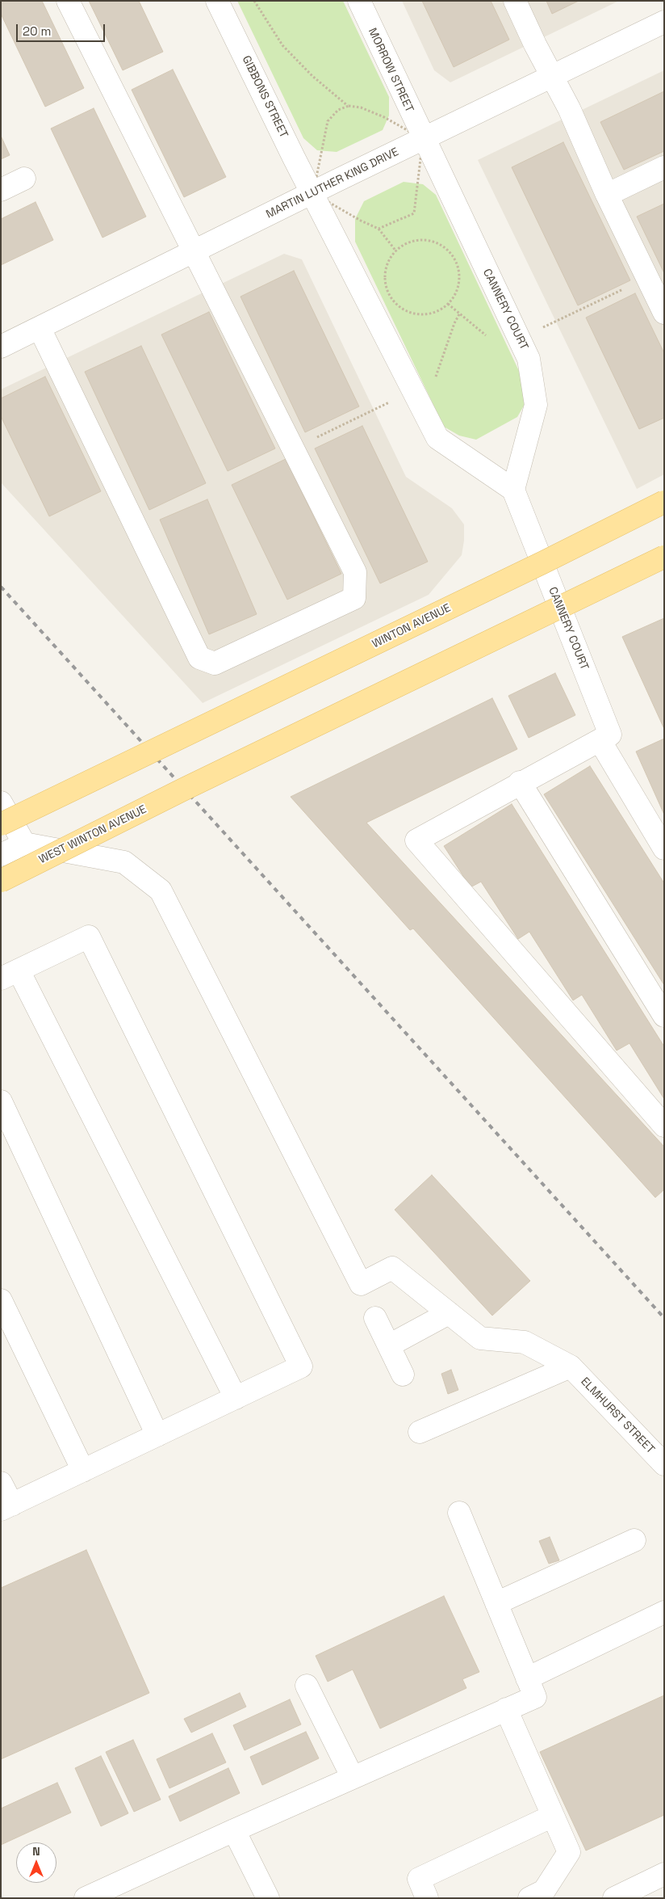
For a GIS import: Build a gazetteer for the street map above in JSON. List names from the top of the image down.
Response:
{
  "streets": {
    "main road": ["WINTON AVENUE", "WEST WINTON AVENUE"],
    "street": [
      "MORROW STREET",
      "GIBBONS STREET",
      "MARTIN LUTHER KING DRIVE",
      "CANNERY COURT",
      "ELMHURST STREET"
    ]
  },
  "crossings": [
    ["MORROW STREET", "MARTIN LUTHER KING DRIVE"],
    ["MORROW STREET", "CANNERY COURT"],
    ["GIBBONS STREET", "MARTIN LUTHER KING DRIVE"],
    ["MARTIN LUTHER KING DRIVE", "CANNERY COURT"]
  ],
  "scale_bar": "20 m",
  "north": "top"
}
